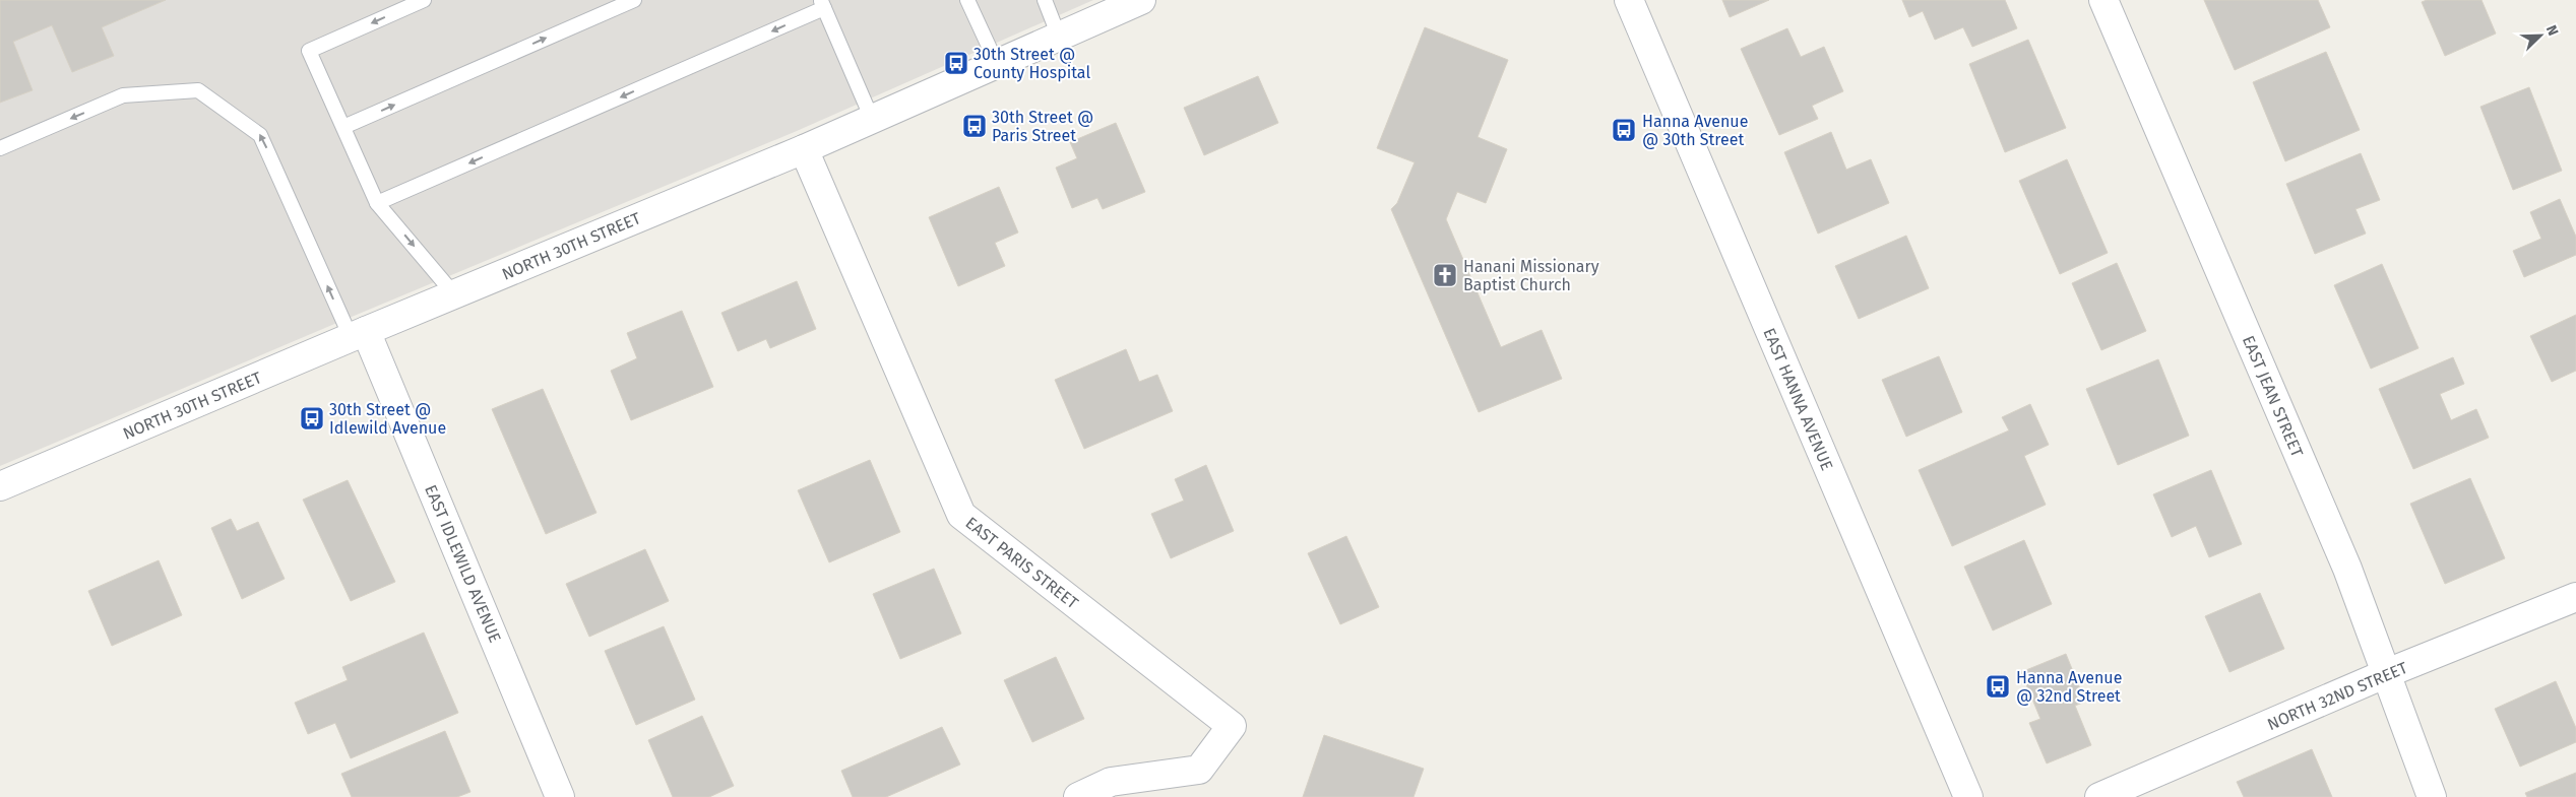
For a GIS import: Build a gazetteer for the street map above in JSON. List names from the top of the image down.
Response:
{
  "streets": {
    "street": [
      "NORTH 30TH STREET",
      "EAST JEAN STREET",
      "EAST HANNA AVENUE",
      "EAST PARIS STREET",
      "EAST IDLEWILD AVENUE",
      "NORTH 32ND STREET"
    ]
  },
  "crossings": [
    ["NORTH 30TH STREET", "EAST PARIS STREET"],
    ["NORTH 30TH STREET", "EAST IDLEWILD AVENUE"],
    ["EAST JEAN STREET", "NORTH 32ND STREET"]
  ],
  "places": {
    "bus stop": [
      "30th Street @ County Hospital",
      "30th Street @ Paris Street",
      "Hanna Avenue @ 30th Street",
      "30th Street @ Idlewild Avenue",
      "Hanna Avenue @ 32nd Street"
    ],
    "church": ["Hanani Missionary Baptist Church"]
  },
  "north": "top right"
}
